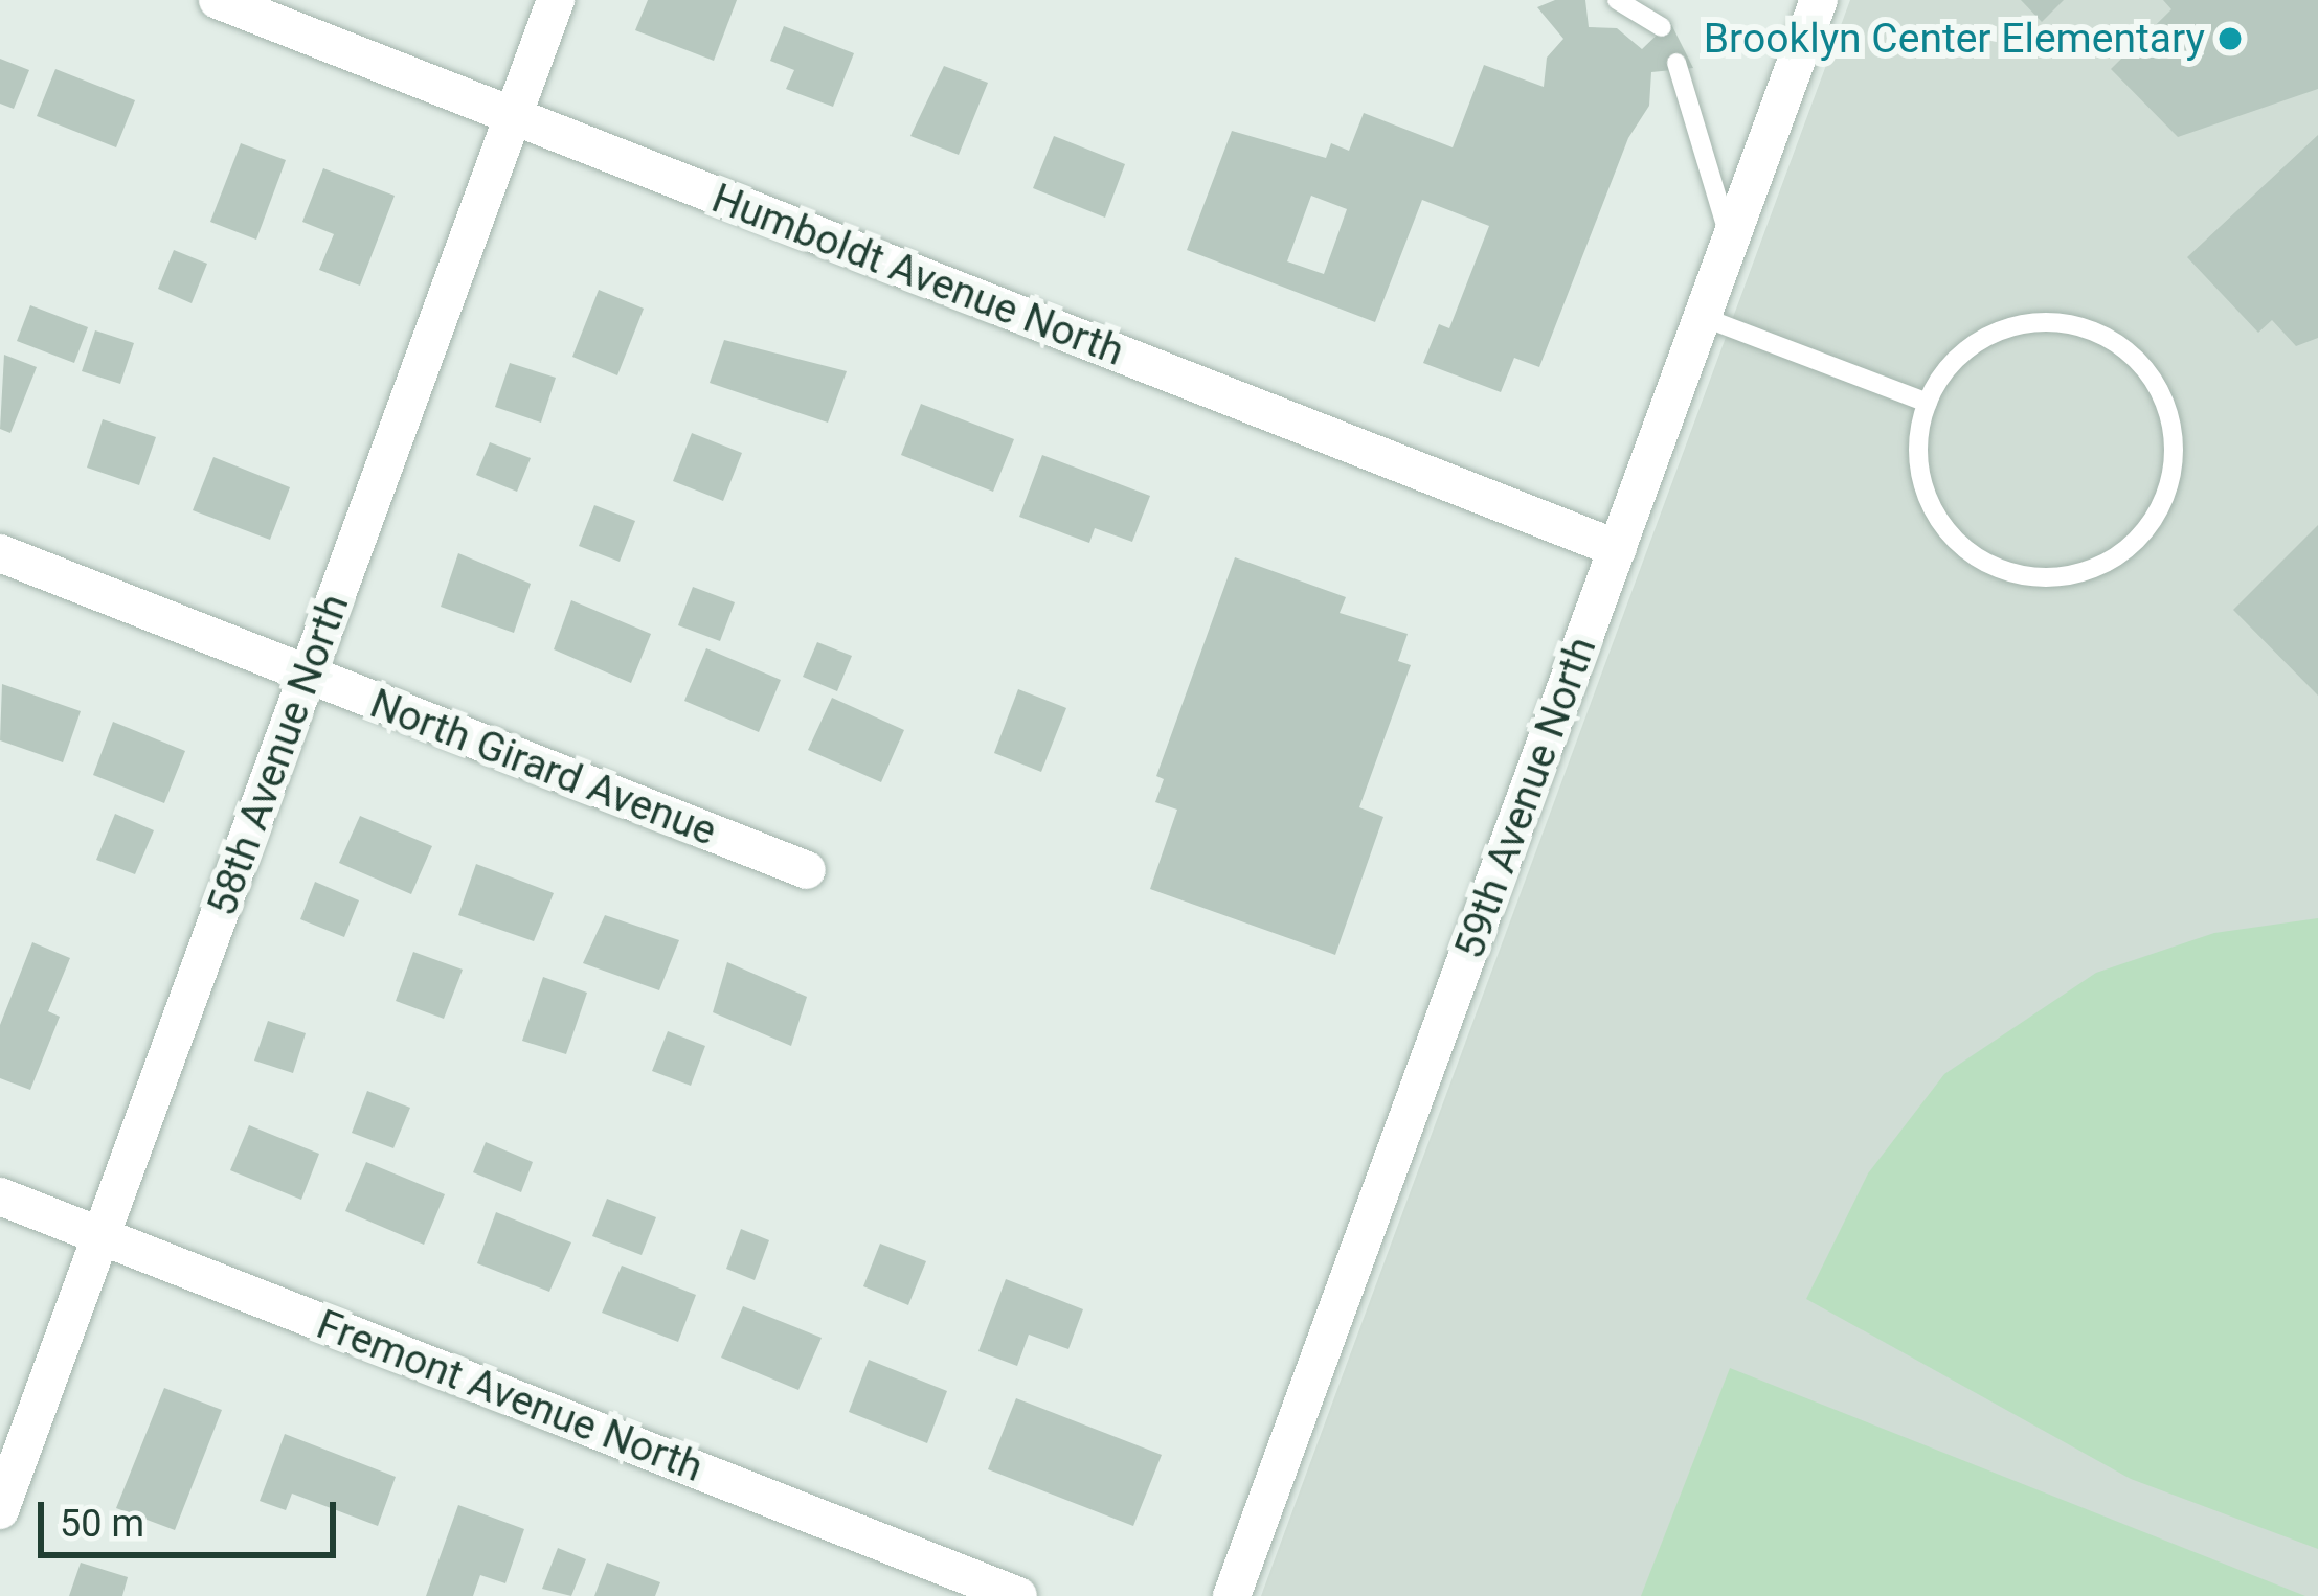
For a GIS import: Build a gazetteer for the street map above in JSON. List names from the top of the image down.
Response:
{
  "streets": {
    "street": [
      "Humboldt Avenue North",
      "58th Avenue North",
      "North Girard Avenue",
      "59th Avenue North",
      "Fremont Avenue North"
    ]
  },
  "crossings": [
    ["Humboldt Avenue North", "58th Avenue North"],
    ["Humboldt Avenue North", "59th Avenue North"],
    ["58th Avenue North", "North Girard Avenue"],
    ["58th Avenue North", "Fremont Avenue North"]
  ],
  "places": ["Brooklyn Center Elementary"],
  "scale_bar": "50 m"
}
